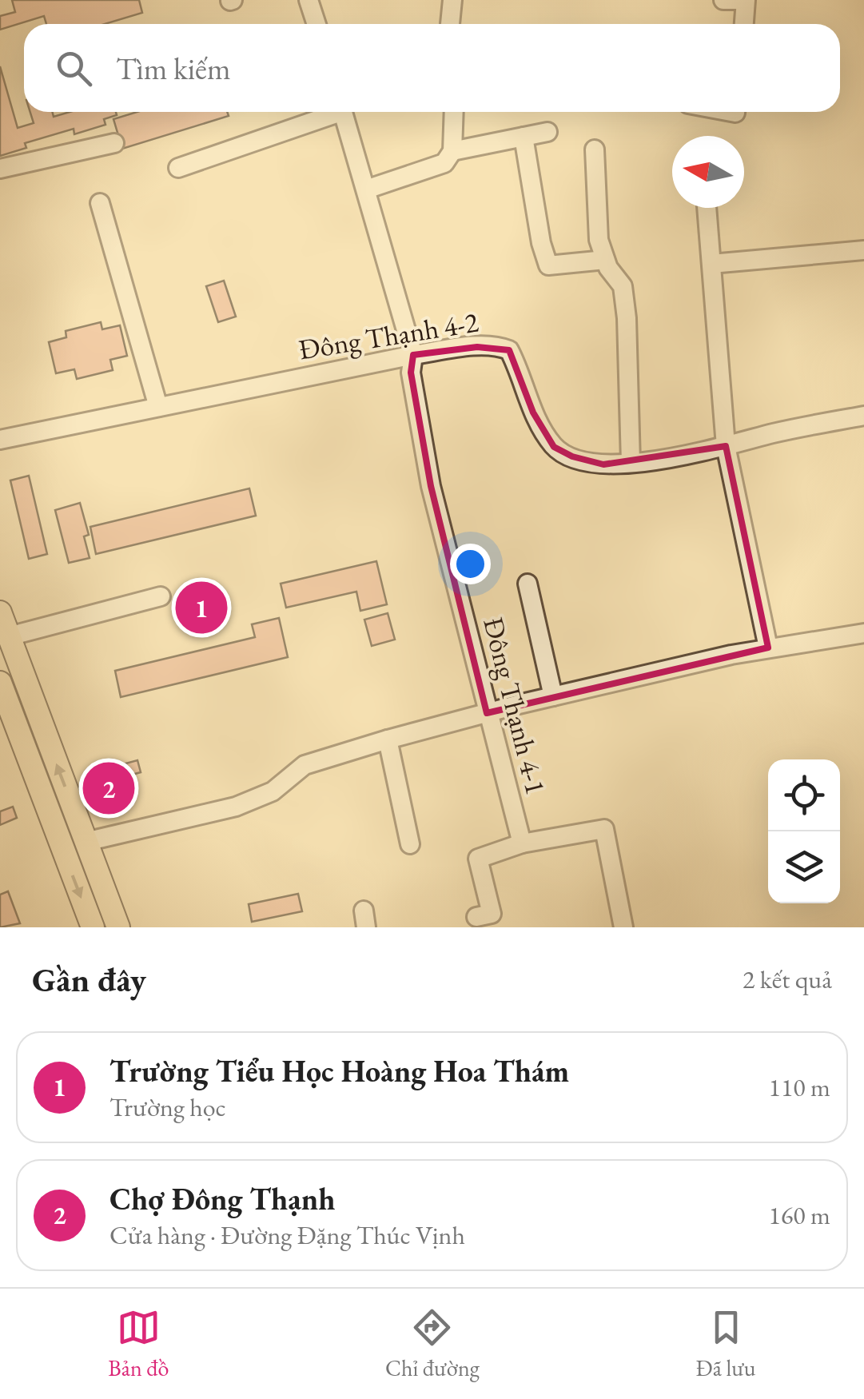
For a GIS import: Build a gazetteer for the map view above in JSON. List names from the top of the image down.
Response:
{
  "streets": {
    "street": ["Đông Thạnh 4-2", "Đông Thạnh 4-1"]
  },
  "crossings": [
    ["Đông Thạnh 4-2", "Đông Thạnh 4-1"]
  ],
  "north": "left",
  "page": {
    "search": "Tìm kiếm",
    "pins": ["1", "2"],
    "heading": ["Gần đây", "2 kết quả"],
    "list": [
      {
        "mark": "1",
        "name": "Trường Tiểu Học Hoàng Hoa Thám",
        "note": "Trường học",
        "value": "110 m"
      },
      {
        "mark": "2",
        "name": "Chợ Đông Thạnh",
        "note": "Cửa hàng · Đường Đặng Thúc Vịnh",
        "value": "160 m"
      }
    ],
    "nav": ["Bản đồ", "Chỉ đường", "Đã lưu"]
  }
}
